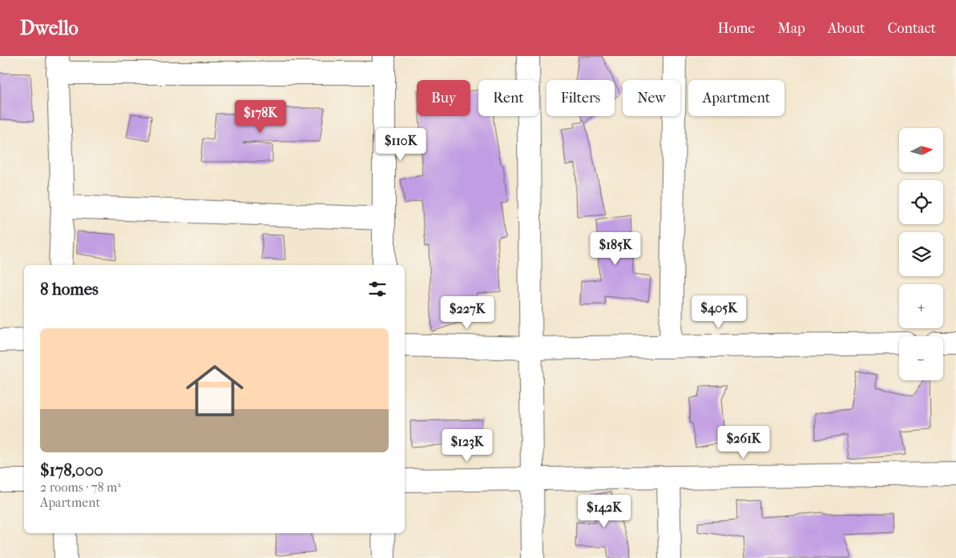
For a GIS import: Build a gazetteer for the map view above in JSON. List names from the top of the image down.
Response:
{
  "north": "right",
  "page": {
    "header": "Dwello",
    "nav": [
      "Home",
      "Map",
      "About",
      "Contact"
    ],
    "chip": [
      "Buy",
      "Rent",
      "Filters",
      "New",
      "Apartment"
    ],
    "price": [
      "$178K",
      "$110K",
      "$185K",
      "$405K",
      "$227K",
      "$261K",
      "$123K",
      "$142K"
    ],
    "map_buttons": ["+", "−"],
    "heading": "8 homes",
    "list": [
      {
        "name": "$178,000",
        "note": "2 rooms · 78 m² · Apartment"
      }
    ]
  }
}
